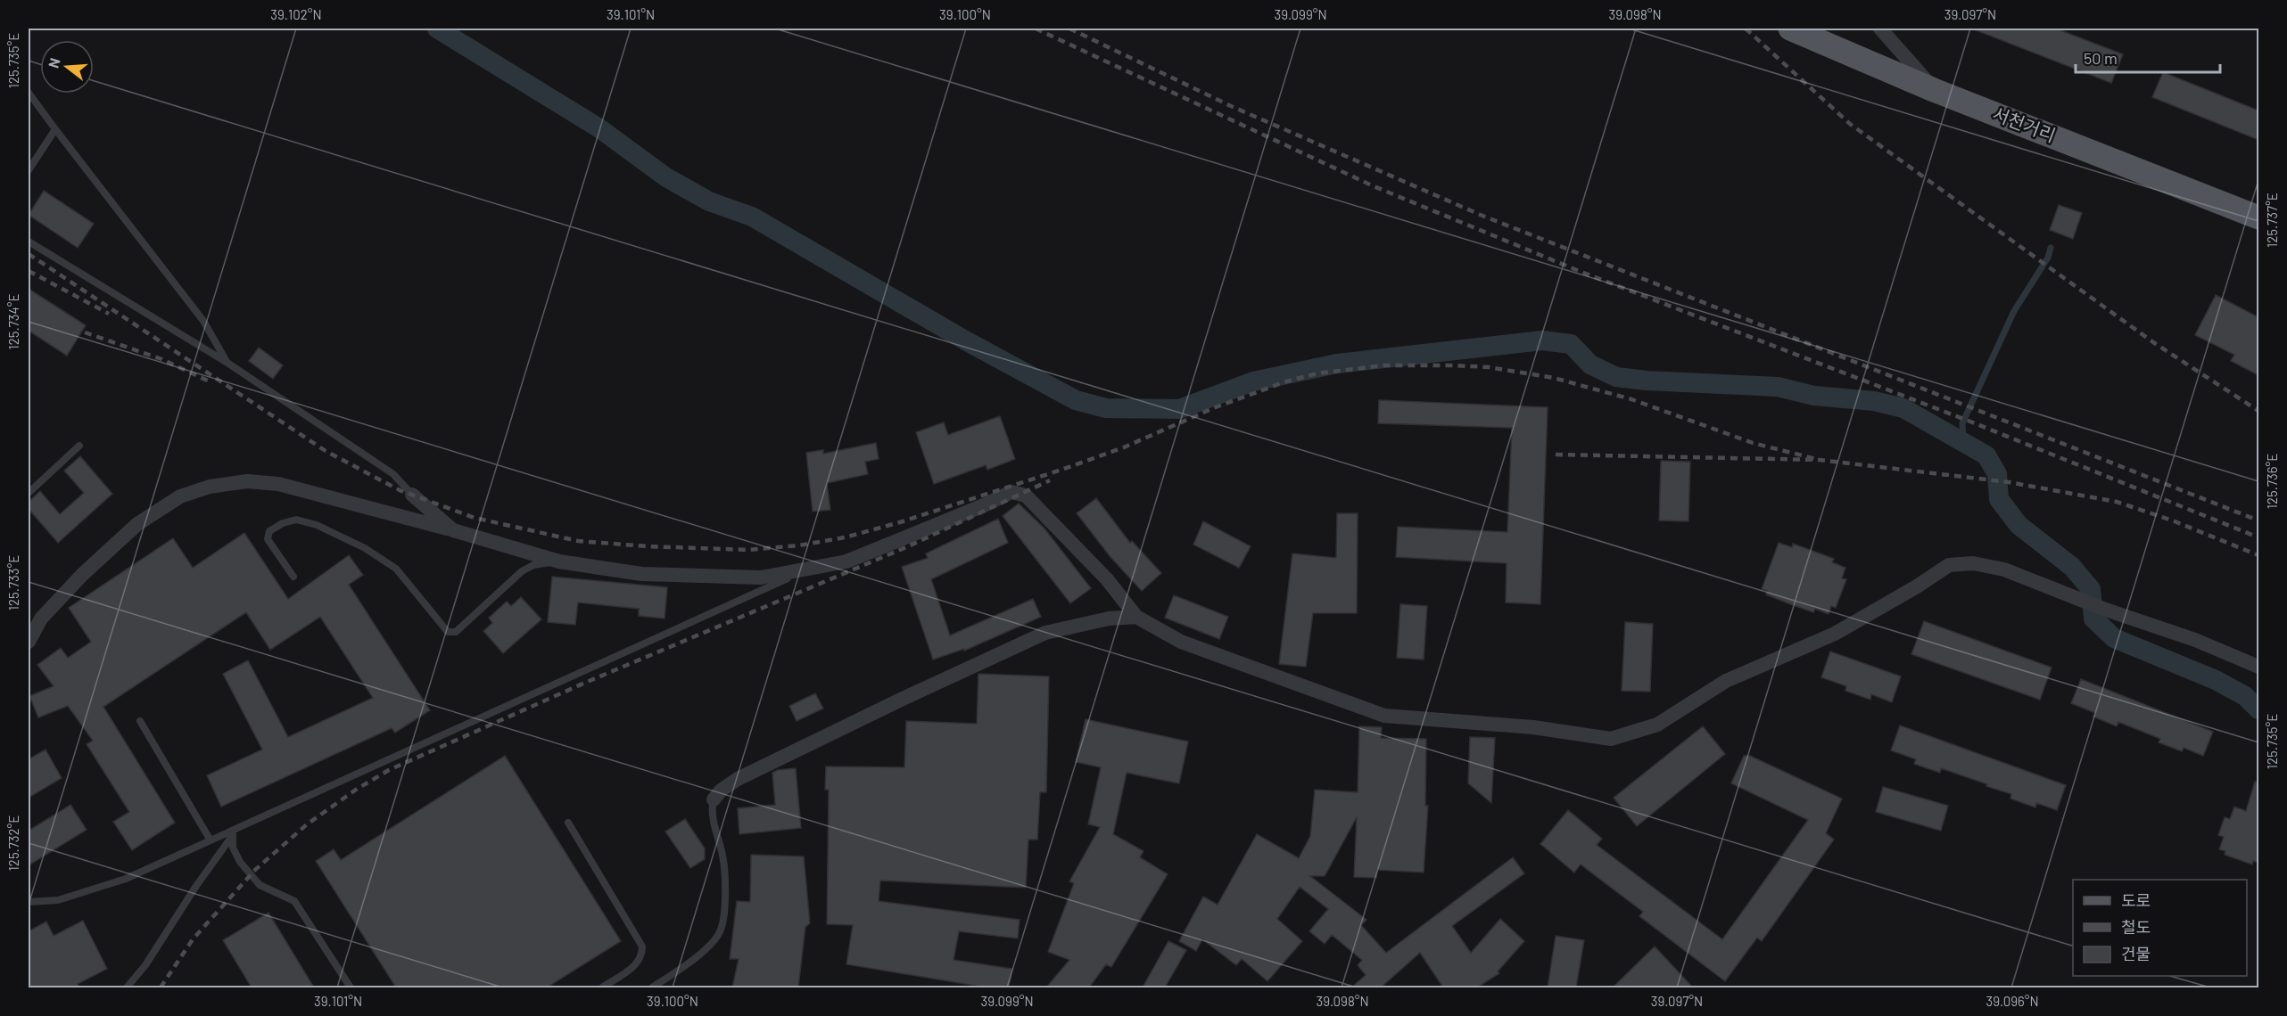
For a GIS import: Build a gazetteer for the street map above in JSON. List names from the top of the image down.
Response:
{
  "streets": {
    "main road": ["서천거리"]
  },
  "legend": ["도로", "철도", "건물"],
  "scale_bar": "50 m",
  "north": "left",
  "coordinates": [
    "39.102°N",
    "39.101°N",
    "39.100°N",
    "39.099°N",
    "39.098°N",
    "39.097°N",
    "125.735°E",
    "125.737°E",
    "125.734°E",
    "125.736°E",
    "125.733°E",
    "125.732°E",
    "39.096°N"
  ]
}
